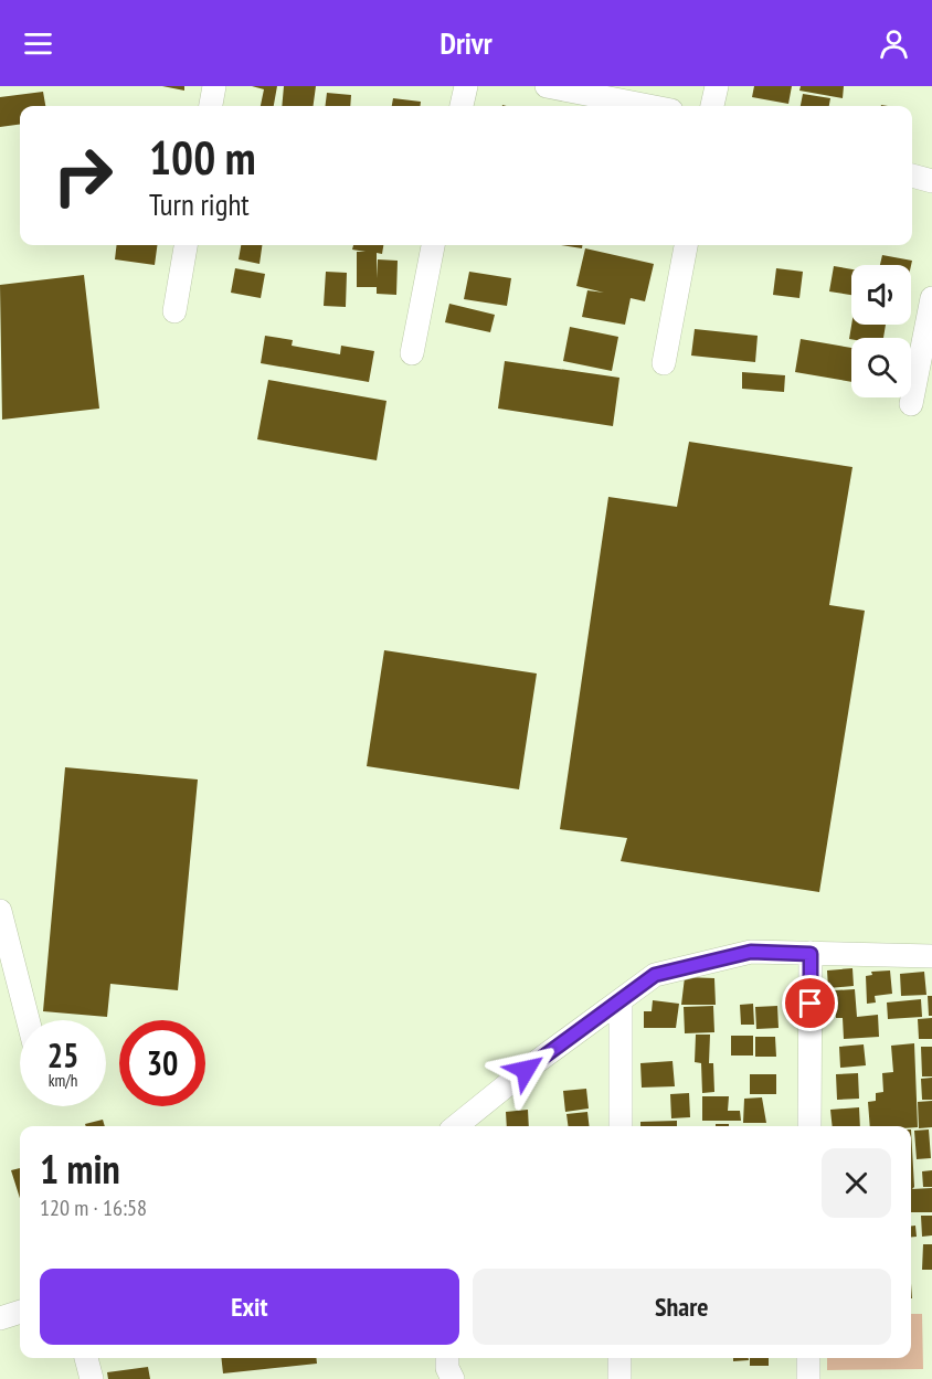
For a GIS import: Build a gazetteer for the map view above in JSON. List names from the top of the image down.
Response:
{
  "page": {
    "header": "Drivr",
    "turn": ["100 m", "Turn right"],
    "speed": "25 km/h",
    "limit": "30",
    "heading": ["1 min", "120 m · 16:58"],
    "buttons": ["Exit", "Share"]
  }
}
